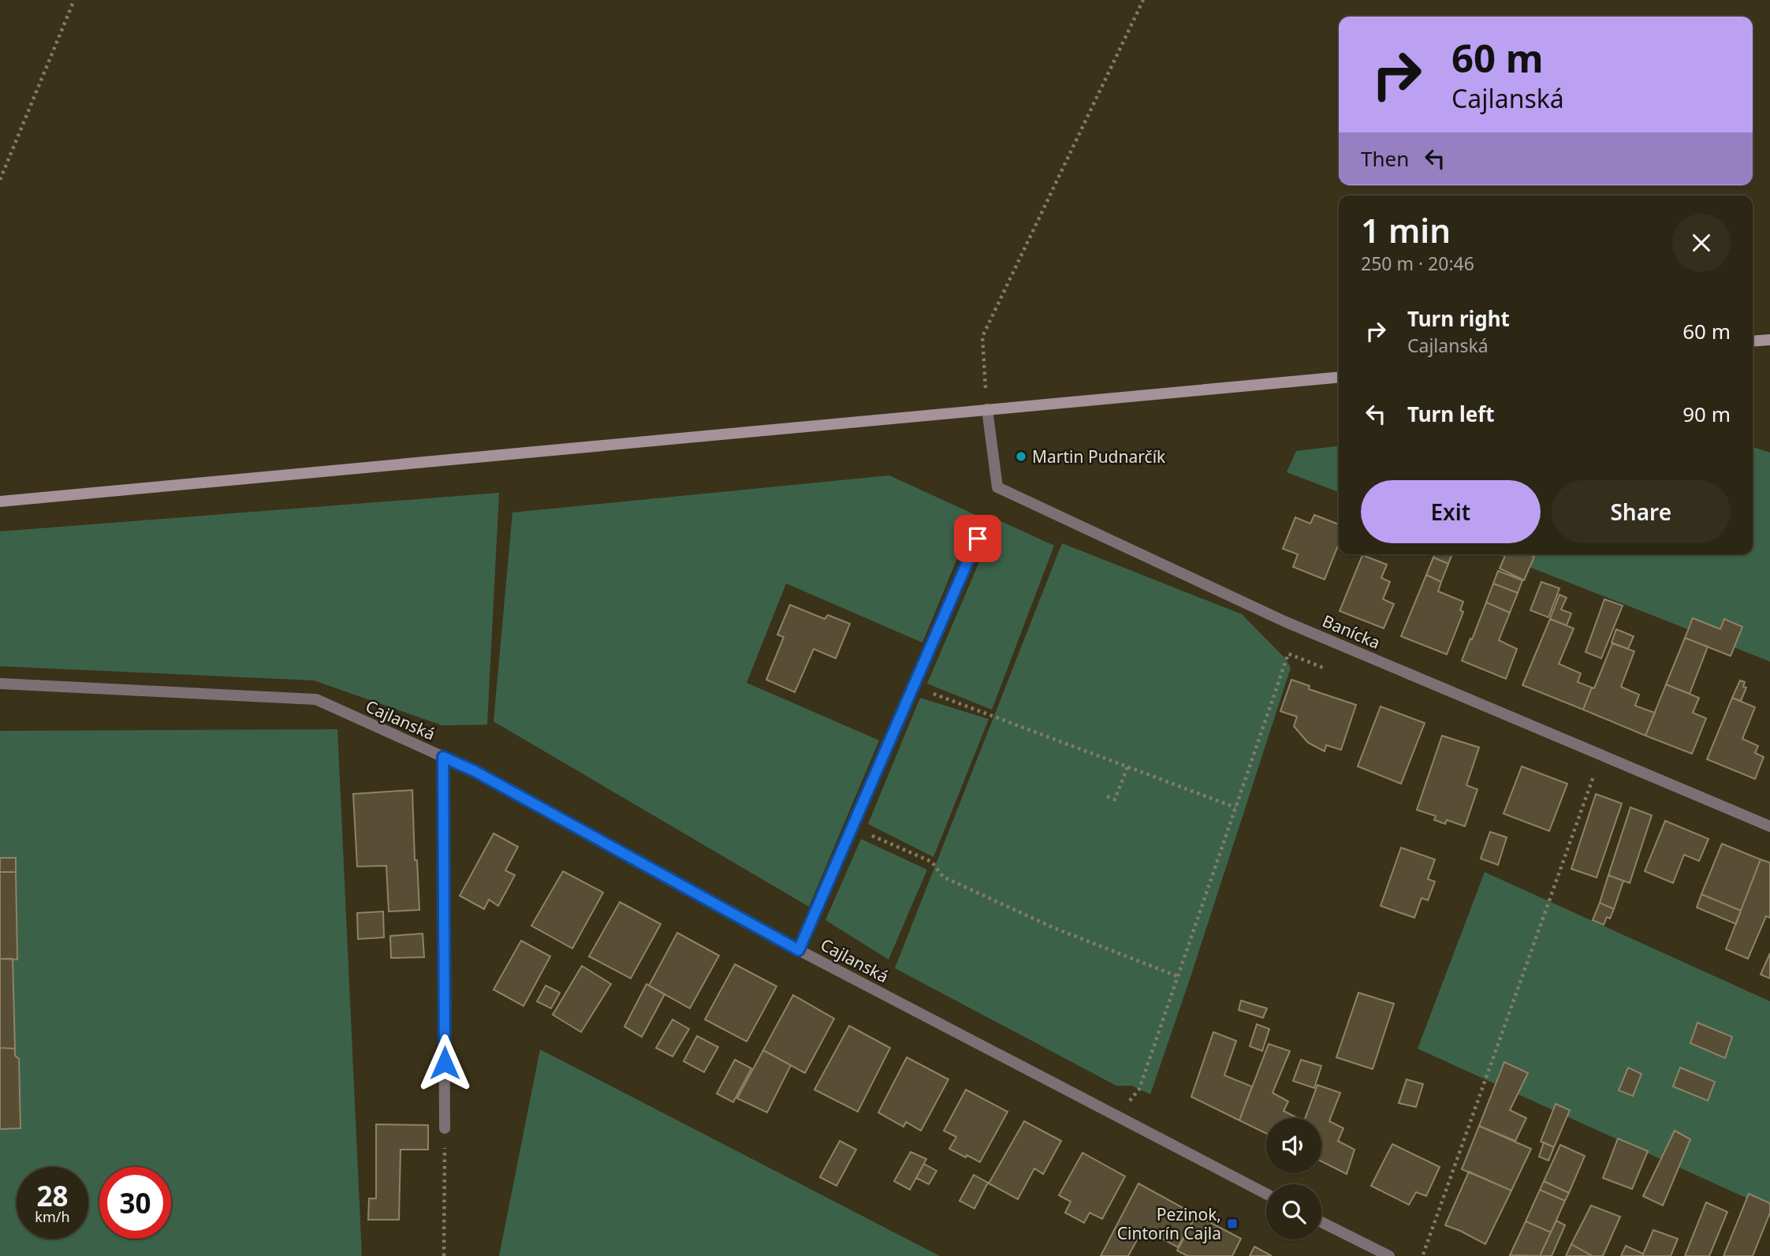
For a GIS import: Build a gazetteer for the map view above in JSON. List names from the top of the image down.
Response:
{
  "streets": {
    "street": ["Banícka", "Cajlanská"]
  },
  "places": {
    "other": ["Martin Pudnarčík"],
    "transit": ["Pezinok, Cintorín Cajla"]
  },
  "page": {
    "turn": ["60 m", "Cajlanská"],
    "then": "Then",
    "heading": ["1 min", "250 m · 20:46"],
    "list": [
      {
        "name": "Turn right",
        "note": "Cajlanská",
        "value": "60 m"
      },
      {
        "name": "Turn left",
        "value": "90 m"
      }
    ],
    "buttons": ["Exit", "Share"],
    "speed": "28 km/h",
    "limit": "30"
  }
}
